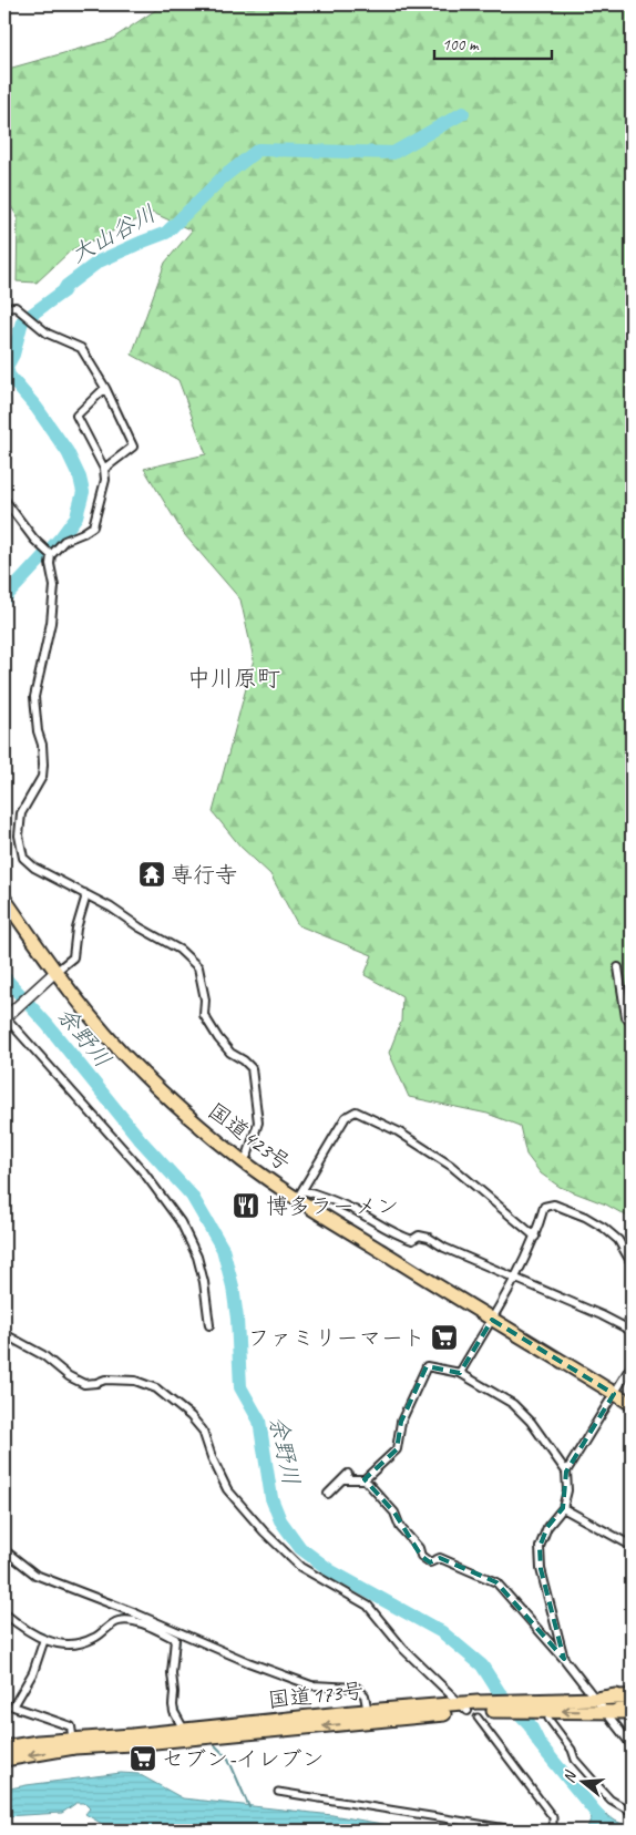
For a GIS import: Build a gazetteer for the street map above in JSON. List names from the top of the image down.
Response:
{
  "streets": {
    "highway": ["国道423号", "国道173号"]
  },
  "districts": ["中川原町"],
  "water": ["大山谷川", "余野川"],
  "places": {
    "temple": ["専行寺"],
    "restaurant": ["博多ラーメン"],
    "supermarket": ["ファミリーマート", "セブン-イレブン"]
  },
  "scale_bar": "100 m",
  "north": "left"
}
